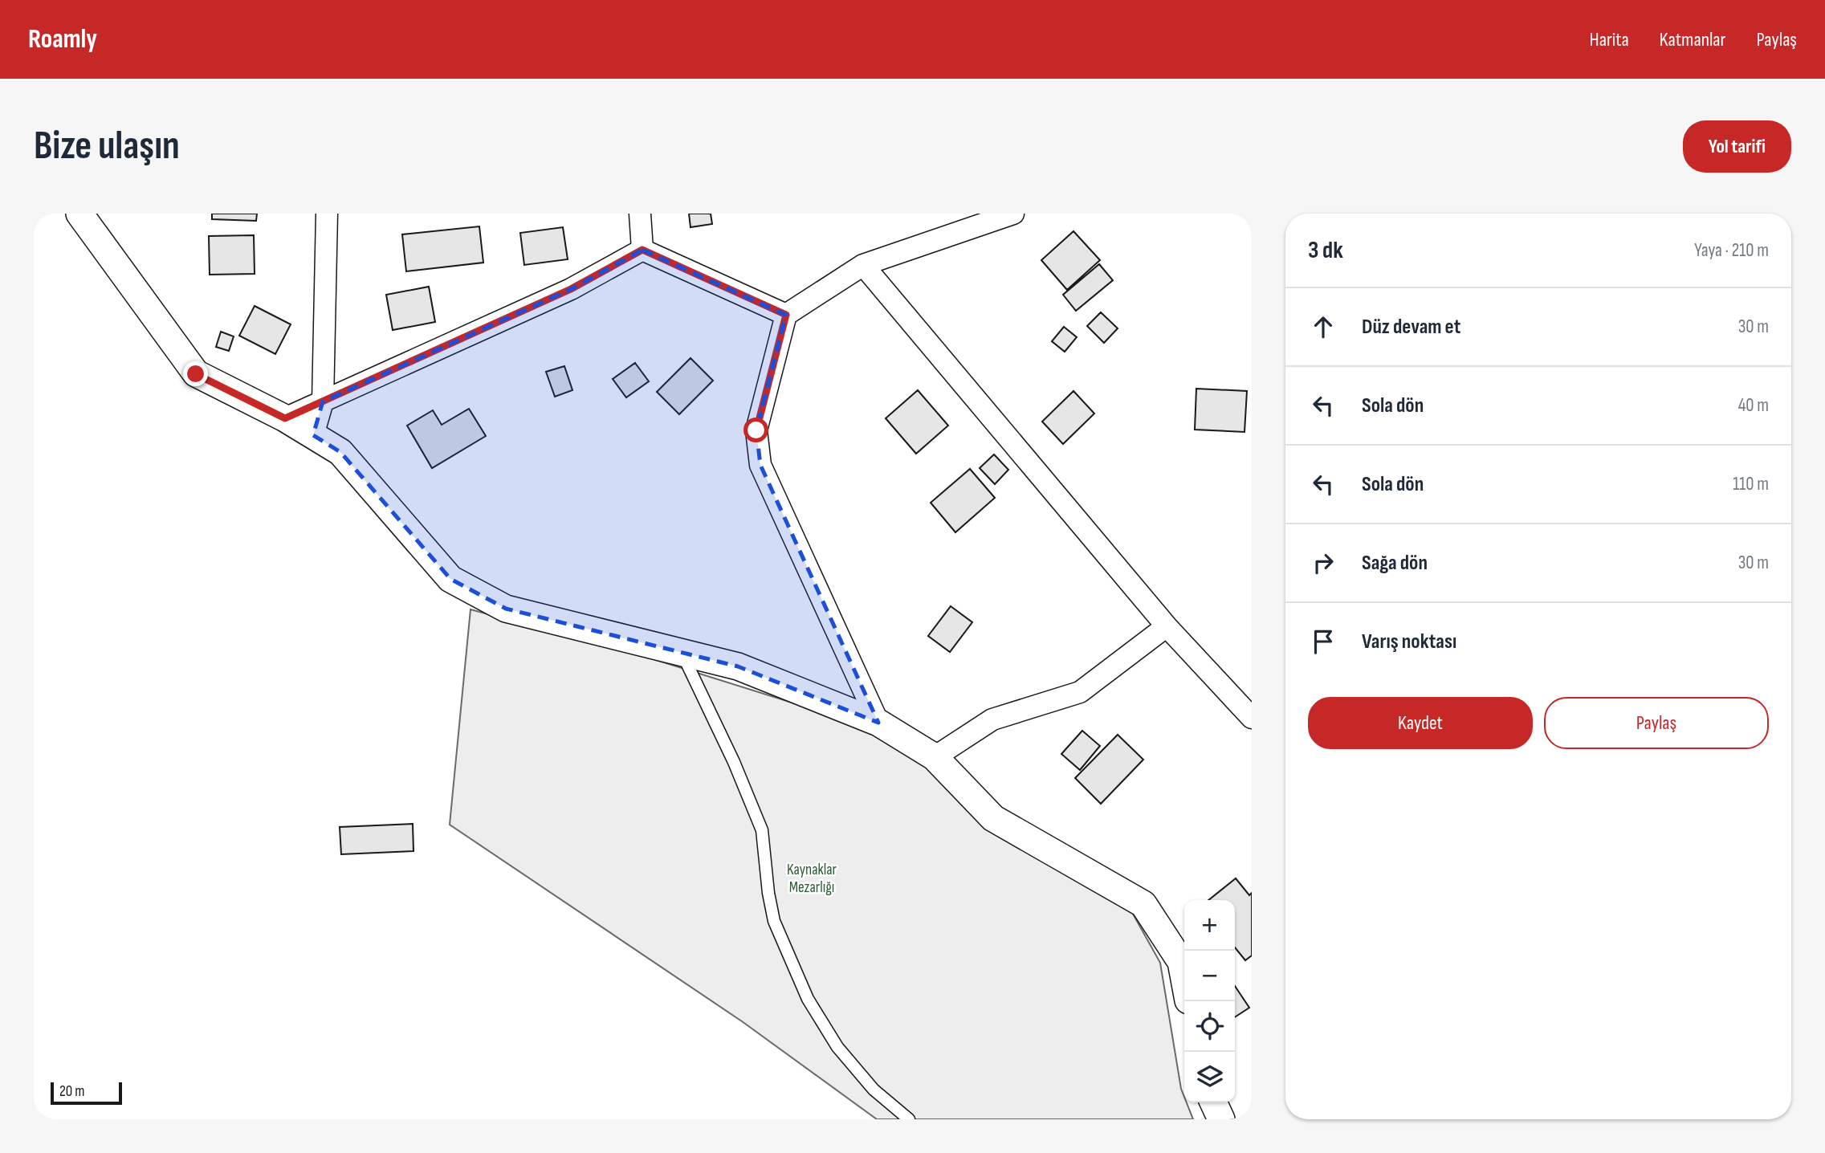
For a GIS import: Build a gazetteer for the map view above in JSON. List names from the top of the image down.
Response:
{
  "parks": ["Kaynaklar Mezarlığı"],
  "scale_bar": "20 m",
  "page": {
    "header": "Roamly",
    "nav": ["Harita", "Katmanlar", "Paylaş"],
    "buttons": [
      "Yol tarifi",
      ["Kaydet", "Paylaş"]
    ],
    "title": "Bize ulaşın",
    "heading": ["3 dk", "Yaya · 210 m"],
    "list": [
      ["Düz devam et", "30 m"],
      ["Sola dön", "40 m"],
      ["Sola dön", "110 m"],
      ["Sağa dön", "30 m"],
      "Varış noktası"
    ],
    "map_buttons": ["+", "−"],
    "scale": "20 m"
  }
}
